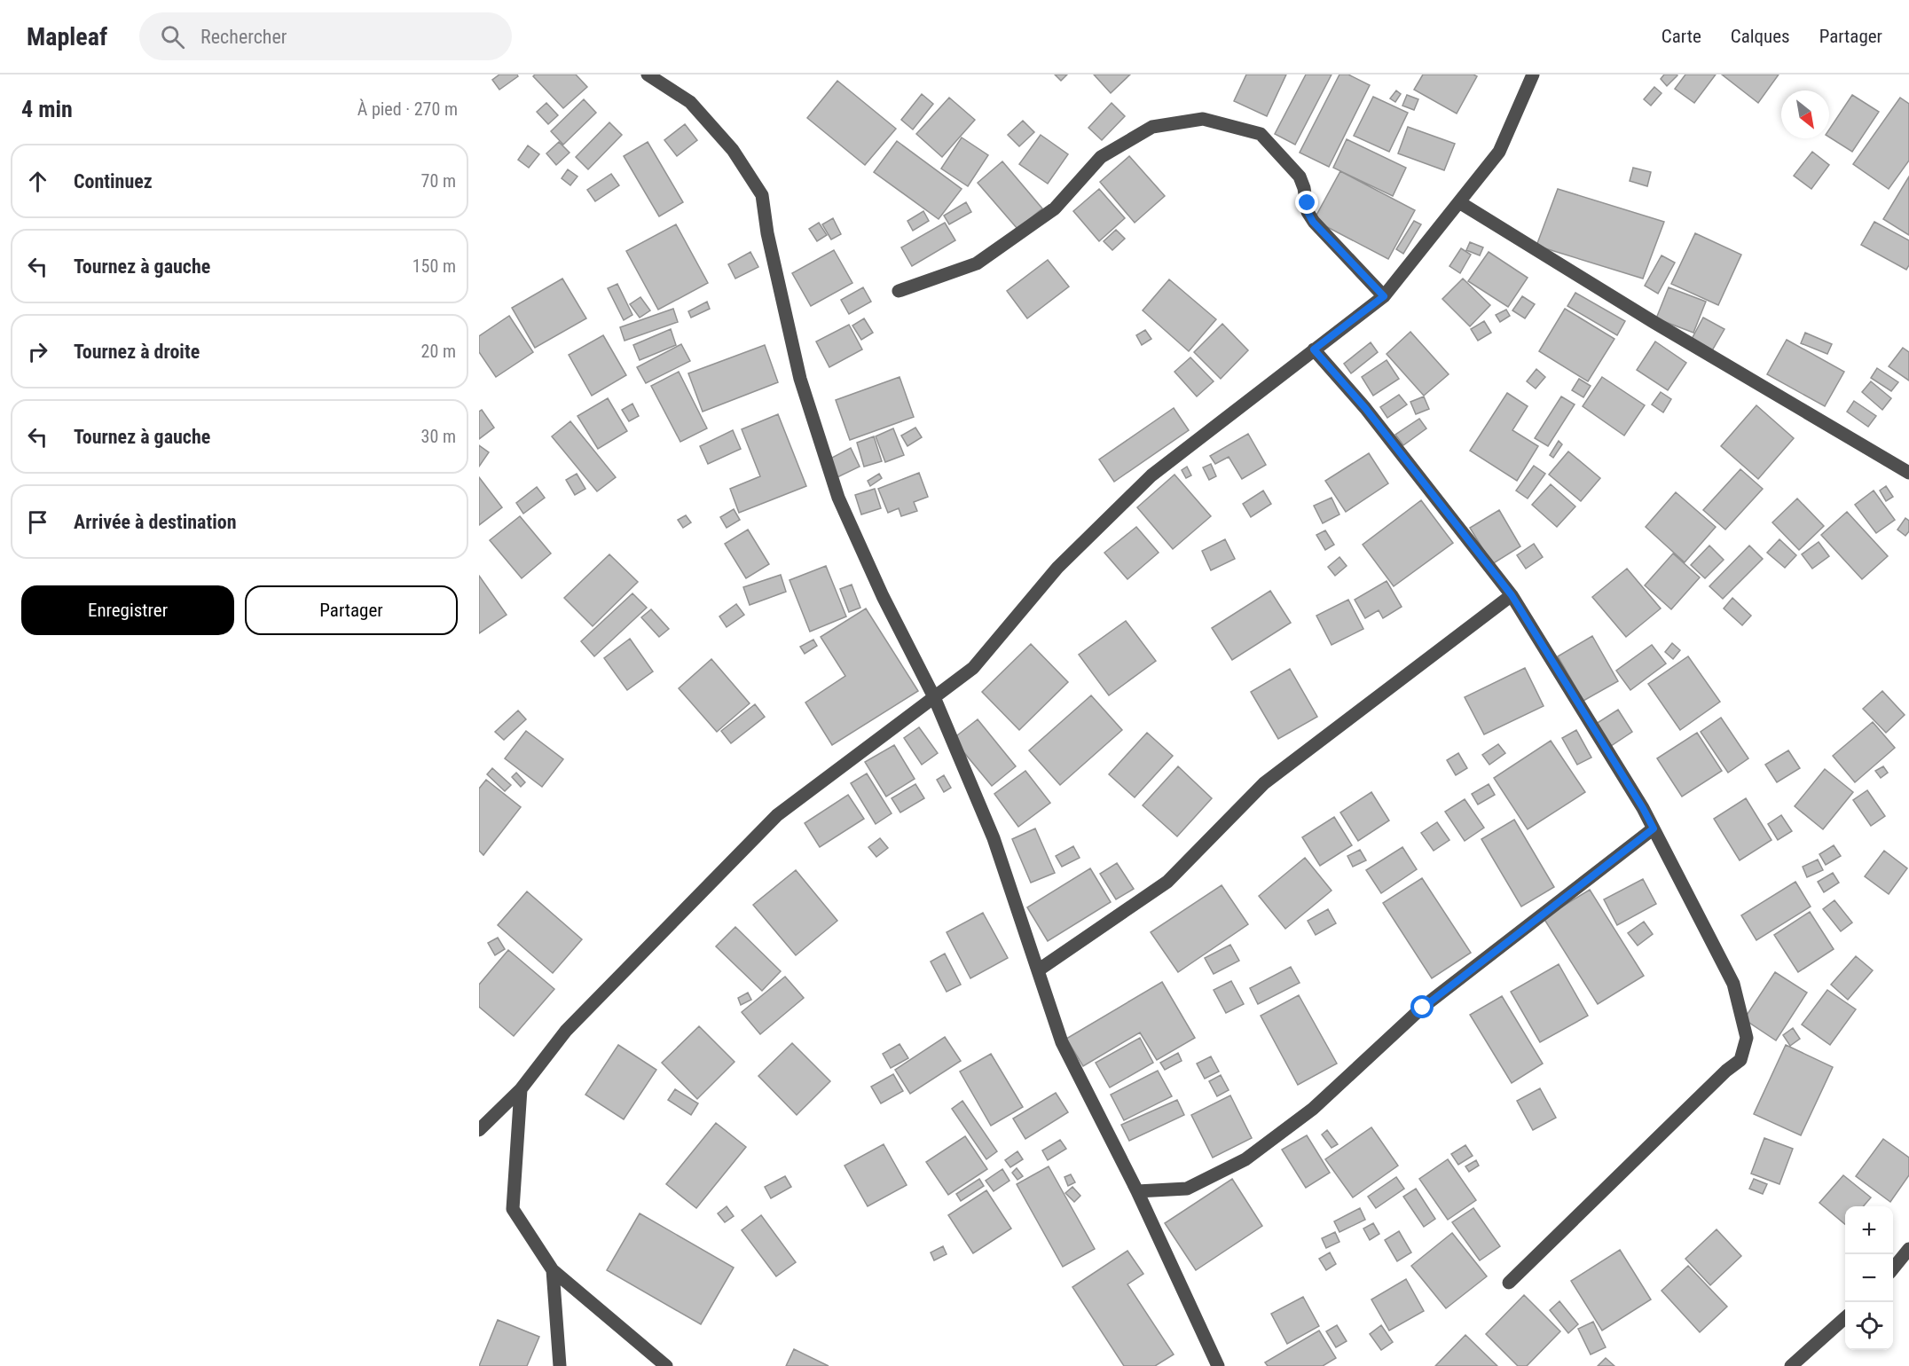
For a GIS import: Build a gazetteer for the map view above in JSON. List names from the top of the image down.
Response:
{
  "north": "bottom right",
  "page": {
    "header": "Mapleaf",
    "search": "Rechercher",
    "nav": ["Carte", "Calques", "Partager"],
    "heading": ["4 min", "À pied · 270 m"],
    "list": [
      ["Continuez", "70 m"],
      ["Tournez à gauche", "150 m"],
      ["Tournez à droite", "20 m"],
      ["Tournez à gauche", "30 m"],
      "Arrivée à destination"
    ],
    "buttons": ["Enregistrer", "Partager"],
    "map_buttons": ["+", "−"]
  }
}
